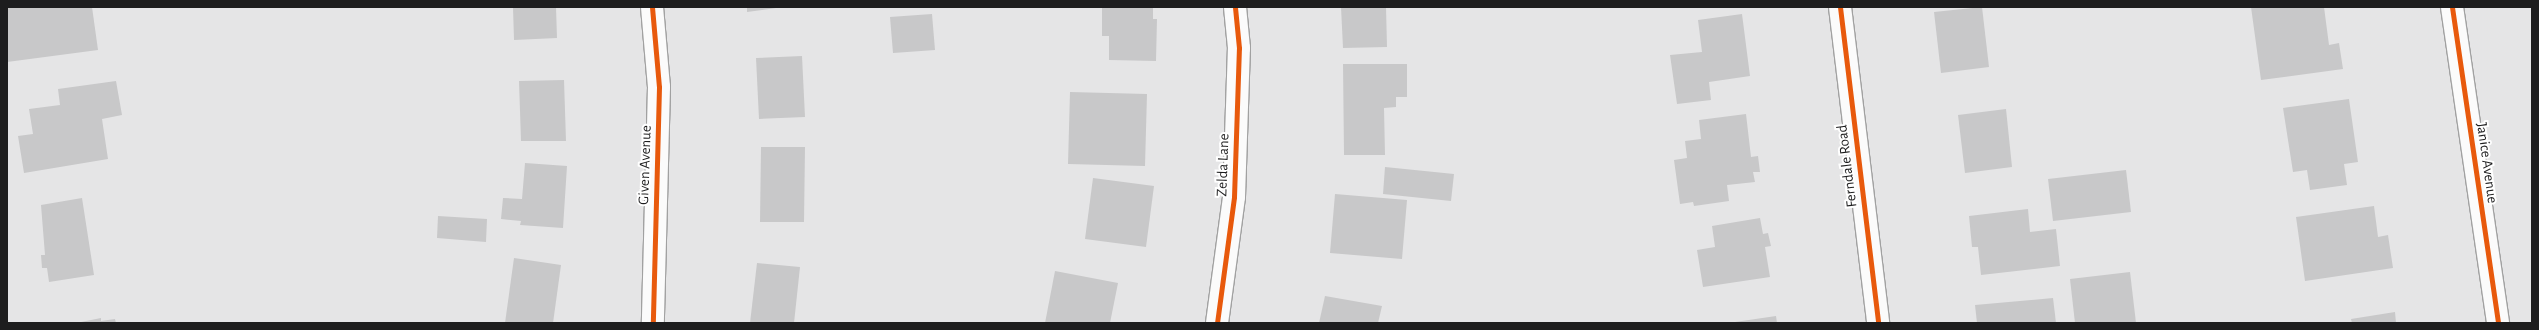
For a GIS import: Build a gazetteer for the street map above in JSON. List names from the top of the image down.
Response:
{
  "streets": {
    "street": [
      "Janice Avenue",
      "Given Avenue",
      "Zelda Lane",
      "Ferndale Road"
    ]
  }
}
